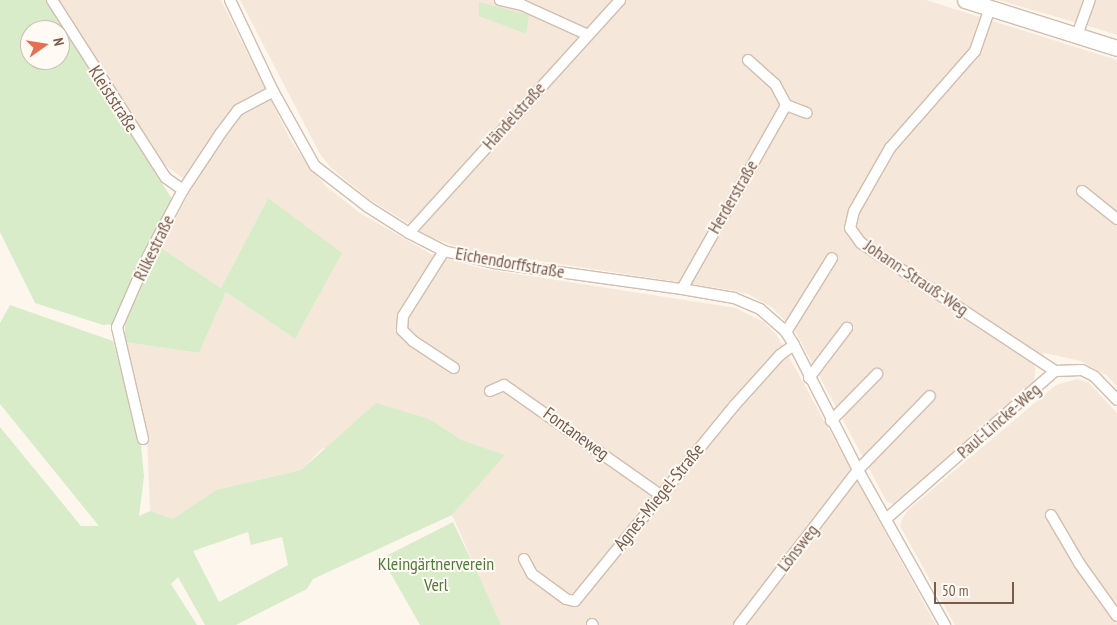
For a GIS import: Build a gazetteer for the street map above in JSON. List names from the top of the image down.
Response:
{
  "streets": {
    "street": [
      "Kleiststraße",
      "Händelstraße",
      "Herderstraße",
      "Rilkestraße",
      "Eichendorffstraße",
      "Johann-Strauß-Weg",
      "Paul-Lincke-Weg",
      "Fontaneweg",
      "Agnes-Miegel-Straße",
      "Lönsweg"
    ]
  },
  "crossings": [
    ["Kleiststraße", "Rilkestraße"],
    ["Händelstraße", "Eichendorffstraße"],
    ["Herderstraße", "Eichendorffstraße"],
    ["Rilkestraße", "Eichendorffstraße"],
    ["Eichendorffstraße", "Paul-Lincke-Weg"],
    ["Eichendorffstraße", "Agnes-Miegel-Straße"],
    ["Eichendorffstraße", "Lönsweg"],
    ["Johann-Strauß-Weg", "Paul-Lincke-Weg"],
    ["Fontaneweg", "Agnes-Miegel-Straße"]
  ],
  "parks": ["Kleingärtnerverein Verl"],
  "scale_bar": "50 m",
  "north": "right"
}
